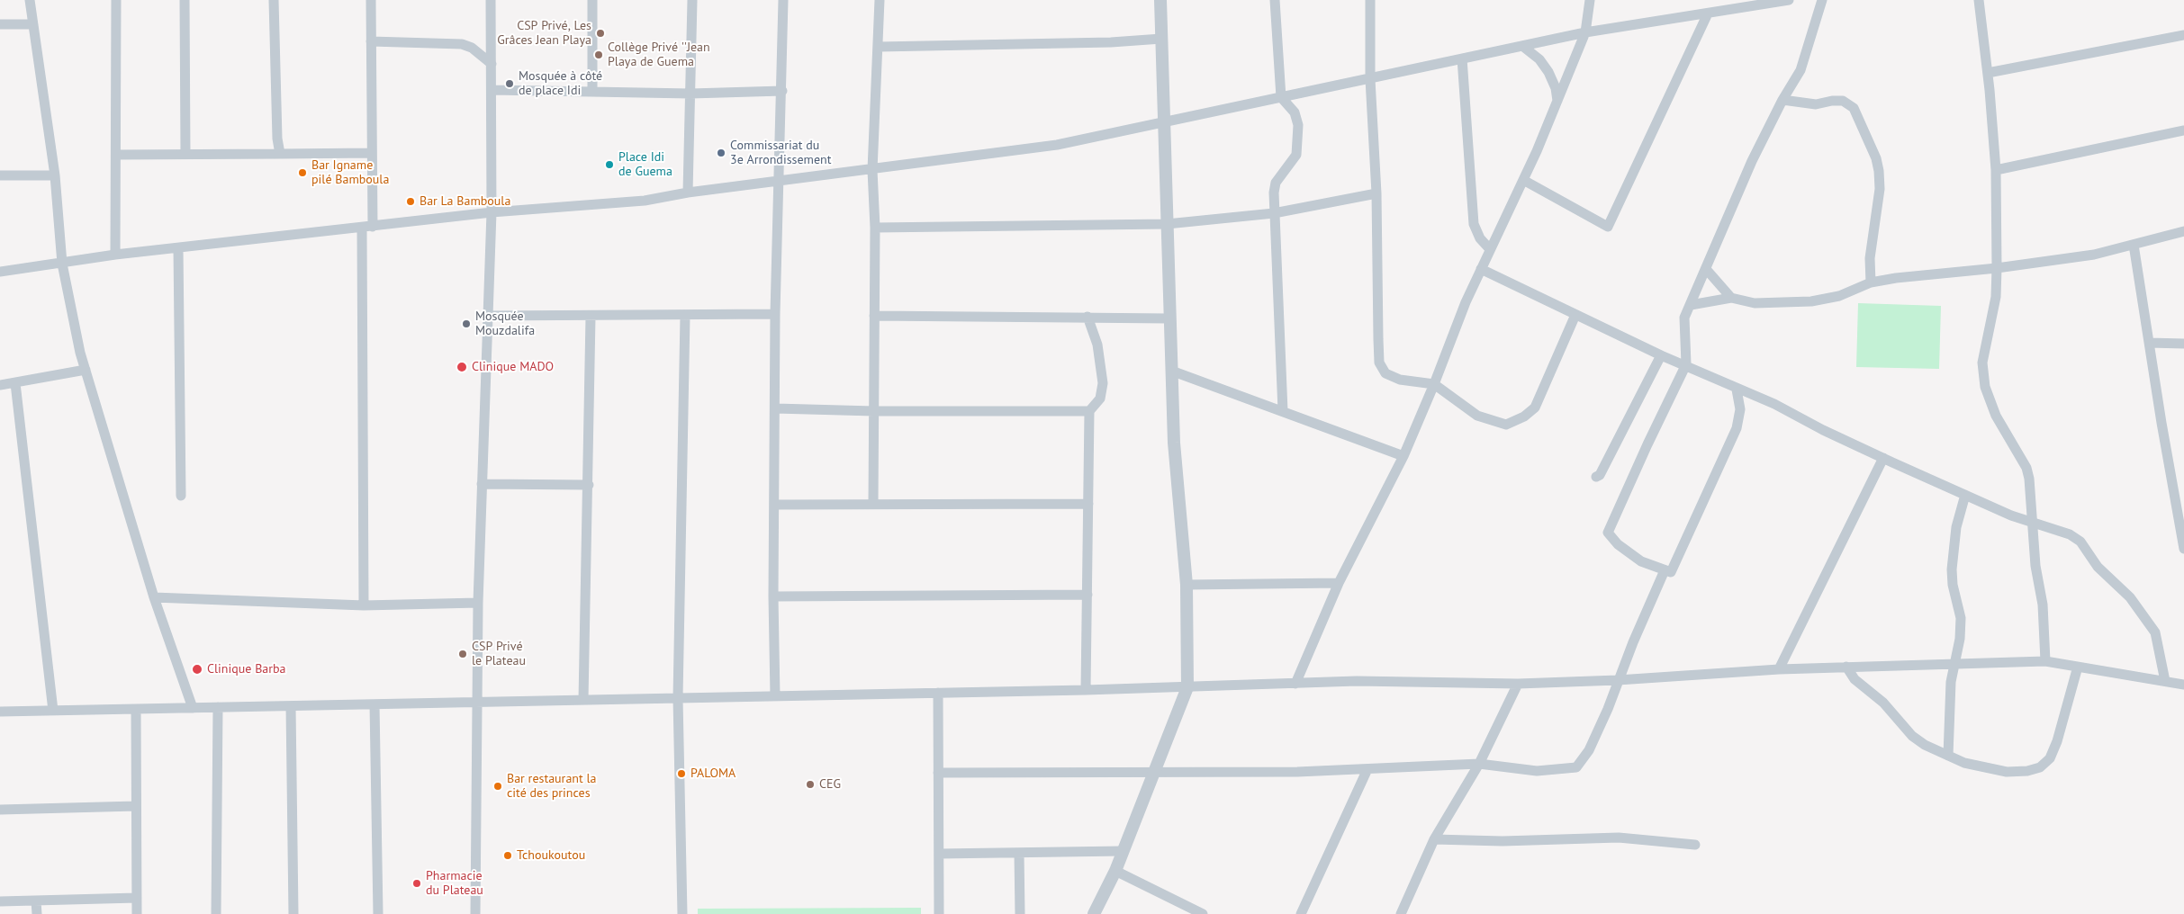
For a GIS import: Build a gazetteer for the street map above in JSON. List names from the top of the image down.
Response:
{
  "places": [
    "CSP Privé, Les Grâces Jean Playa",
    "Collège Privé ''Jean Playa de Guema",
    "Mosquée à côté de place Idi",
    "Commissariat du 3e Arrondissement",
    "Place Idi de Guema",
    "Bar Igname pilé Bamboula",
    "Bar La Bamboula",
    "Mosquée Mouzdalifa",
    "Clinique MADO",
    "CSP Privé le Plateau",
    "Clinique Barba",
    "PALOMA",
    "CEG",
    "Bar restaurant la cité des princes",
    "Tchoukoutou",
    "Pharmacie du Plateau"
  ]
}
